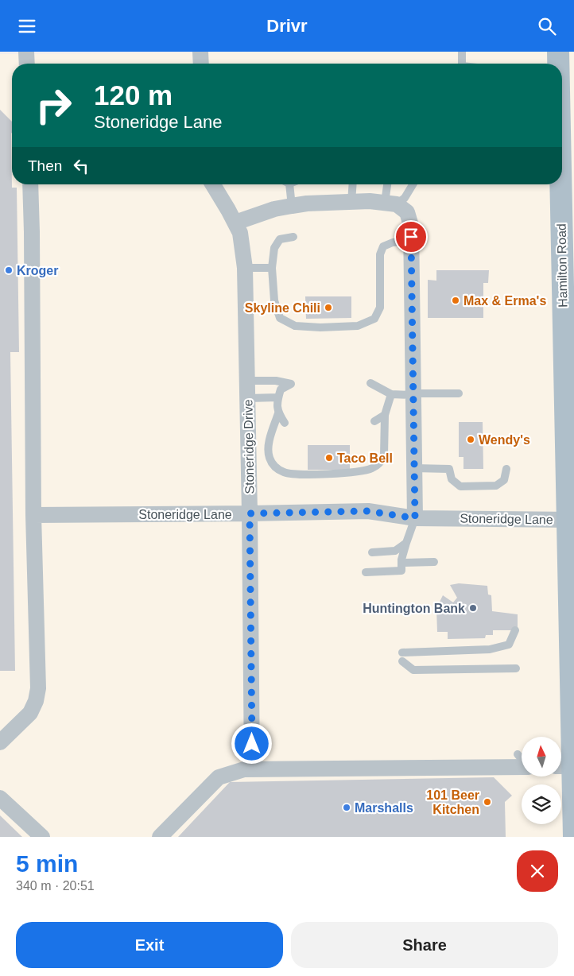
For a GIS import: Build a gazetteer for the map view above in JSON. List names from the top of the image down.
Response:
{
  "streets": {
    "main road": ["Hamilton Road"],
    "street": ["Stoneridge Drive", "Stoneridge Lane"]
  },
  "crossings": [
    ["Hamilton Road", "Stoneridge Lane"],
    ["Stoneridge Drive", "Stoneridge Lane"]
  ],
  "places": [
    "Kroger",
    "Max & Erma's",
    "Skyline Chili",
    "Wendy's",
    "Taco Bell",
    "Huntington Bank",
    "101 Beer Kitchen",
    "Marshalls"
  ],
  "north": "top",
  "page": {
    "header": "Drivr",
    "turn": ["120 m", "Stoneridge Lane"],
    "then": "Then",
    "heading": ["5 min", "340 m · 20:51"],
    "buttons": ["Exit", "Share"]
  }
}
